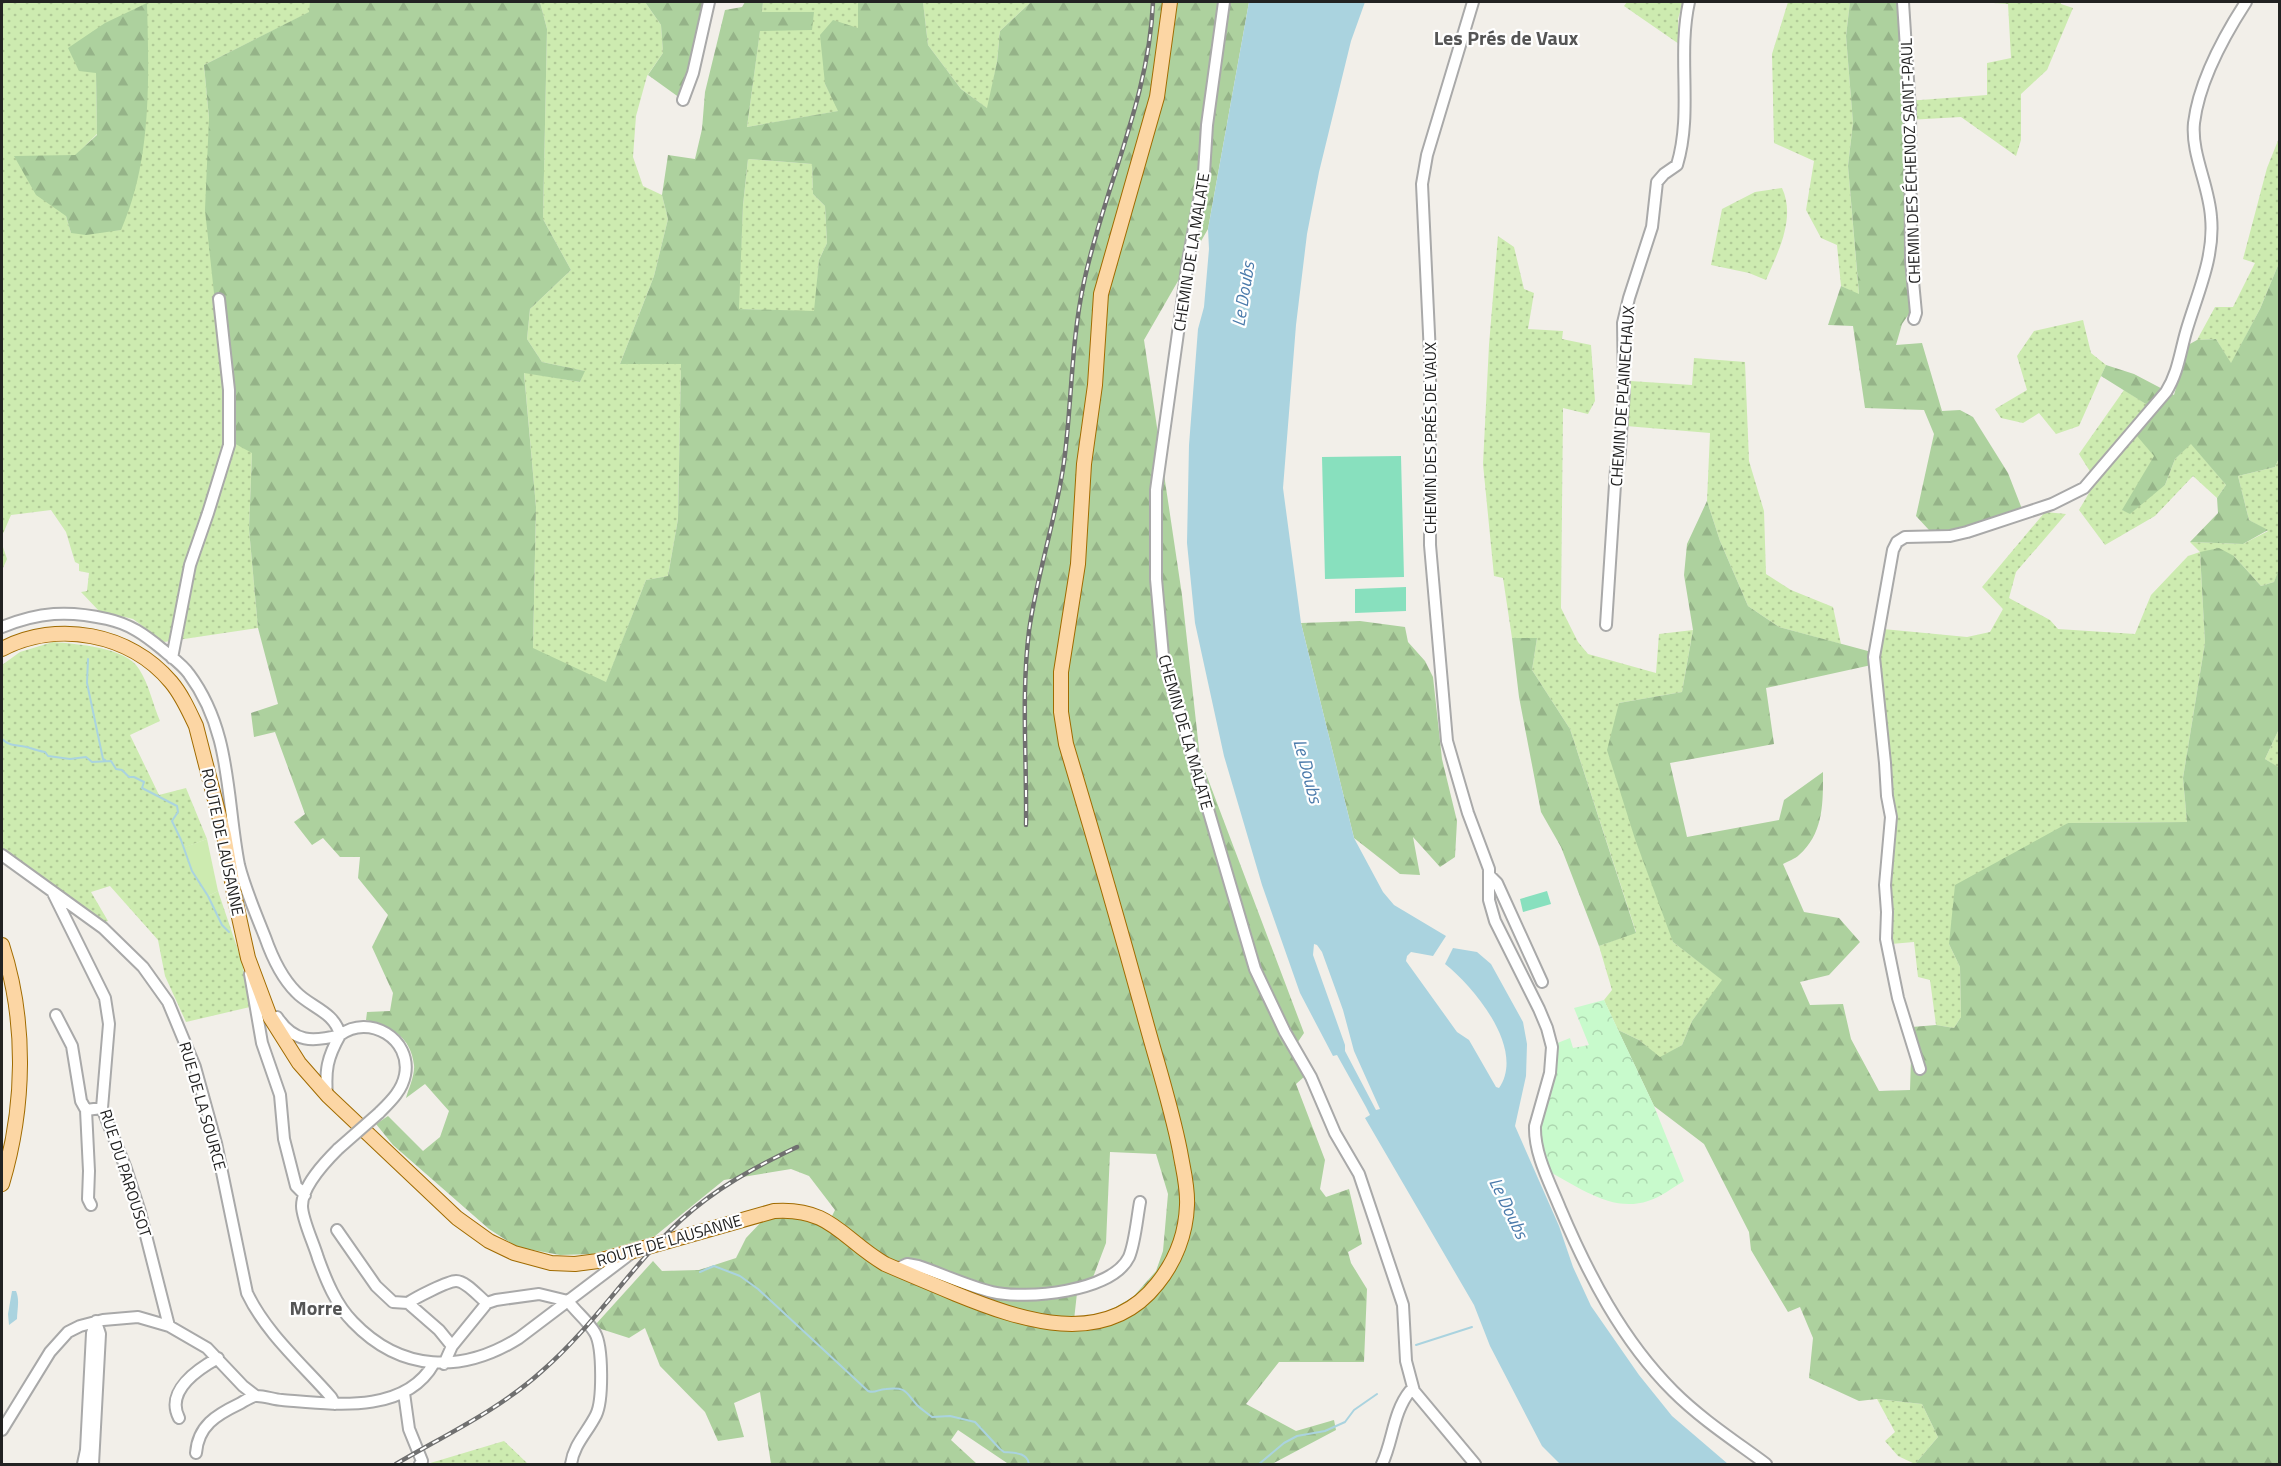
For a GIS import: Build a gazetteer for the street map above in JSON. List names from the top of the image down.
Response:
{
  "streets": {
    "main road": ["ROUTE DE LAUSANNE"],
    "street": [
      "CHEMIN DES ÉCHENOZ SAINT-PAUL",
      "CHEMIN DE LA MALATE",
      "CHEMIN DE PLAINECHAUX",
      "CHEMIN DES PRÉS DE VAUX",
      "RUE DE LA SOURCE",
      "RUE DU PAROUSOT"
    ]
  },
  "crossings": [
    ["RUE DE LA SOURCE", "RUE DU PAROUSOT"]
  ],
  "districts": ["Les Prés de Vaux", "Morre"],
  "water": ["Le Doubs"]
}
